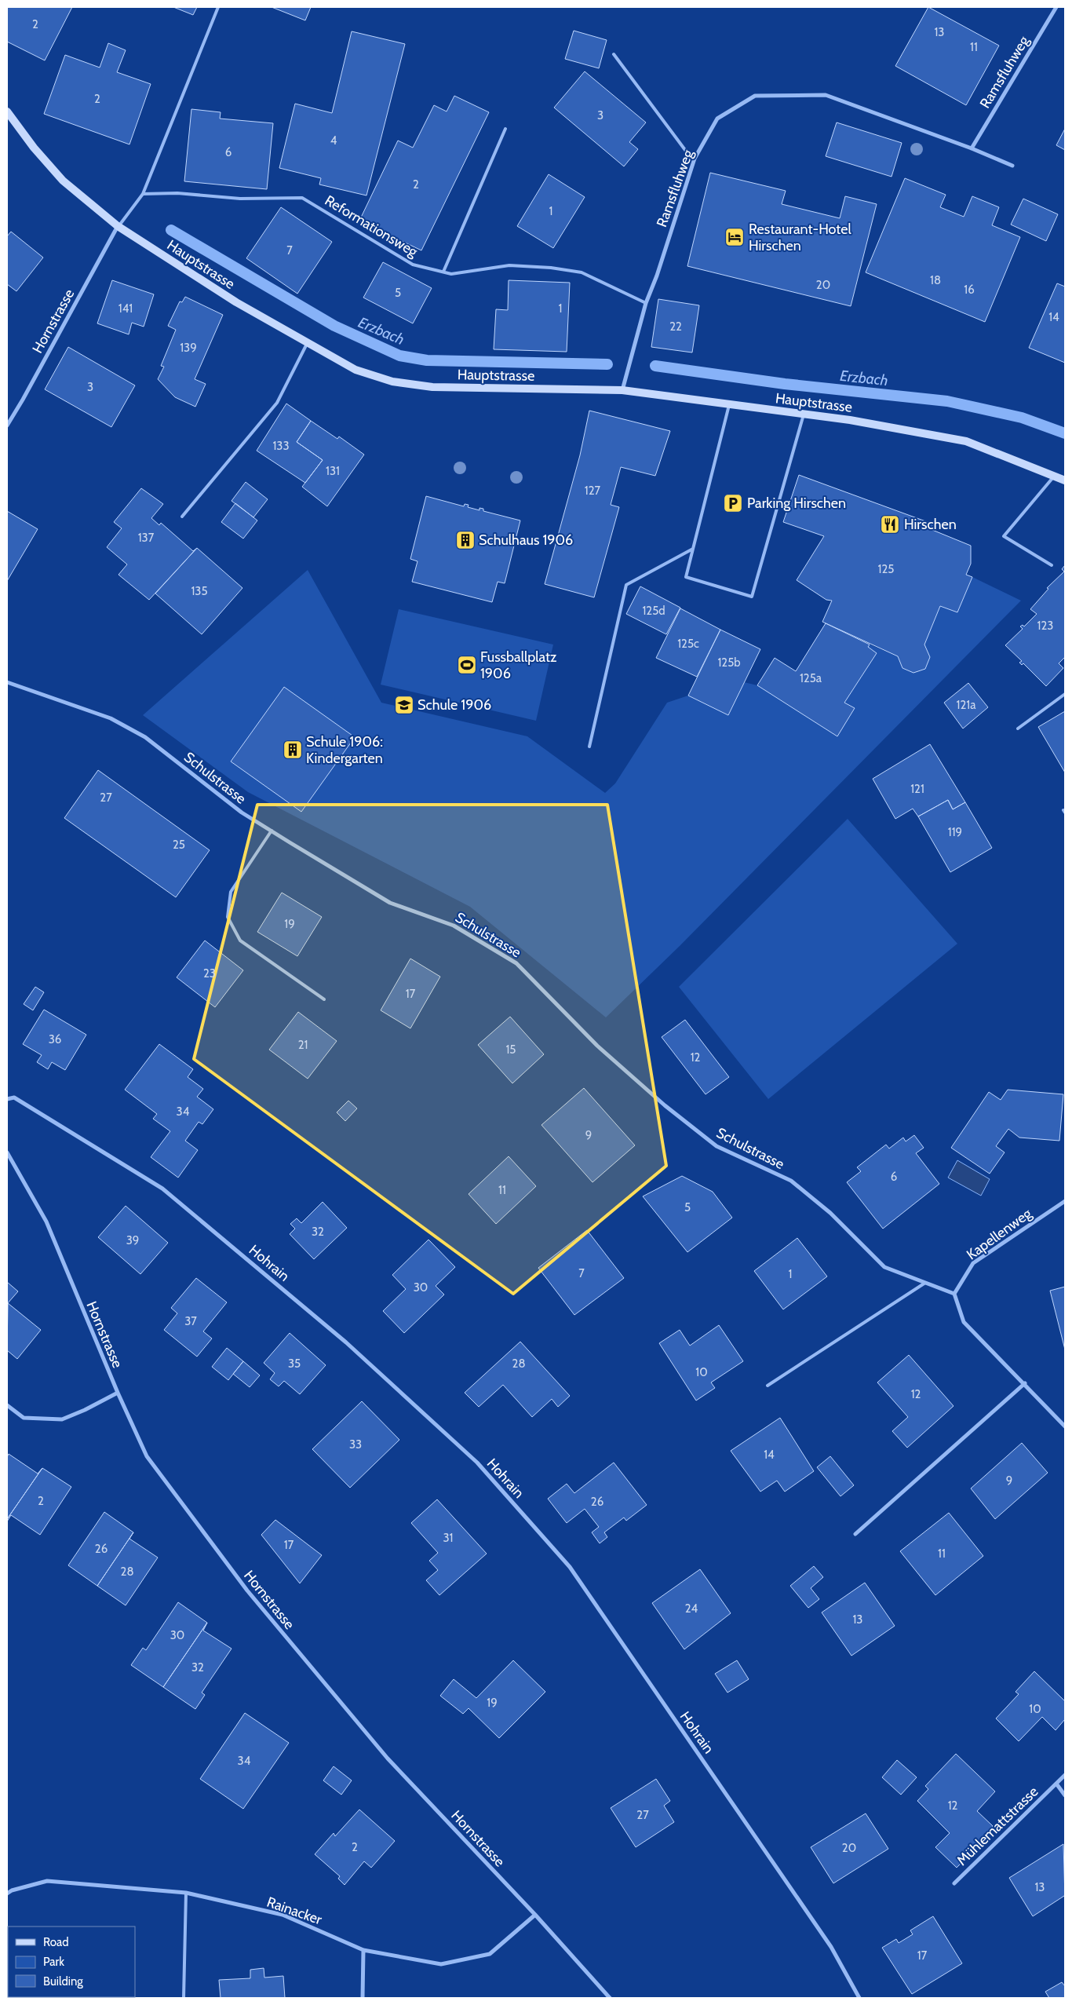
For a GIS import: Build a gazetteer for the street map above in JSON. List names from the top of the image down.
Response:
{
  "streets": {
    "main road": ["Hauptstrasse"],
    "street": [
      "Ramsfluhweg",
      "Hornstrasse",
      "Schulstrasse",
      "Kapellenweg",
      "Hohrain",
      "Mühlemattstrasse",
      "Rainacker"
    ],
    "lane": ["Reformationsweg"]
  },
  "crossings": [
    ["Ramsfluhweg", "Reformationsweg"],
    ["Ramsfluhweg", "Hauptstrasse"],
    ["Hauptstrasse", "Hornstrasse"],
    ["Hornstrasse", "Rainacker"],
    ["Schulstrasse", "Kapellenweg"]
  ],
  "water": ["Erzbach"],
  "places": {
    "hotel": ["Restaurant-Hotel Hirschen"],
    "parking": ["Parking Hirschen"],
    "restaurant": ["Hirschen"],
    "building": ["Schulhaus 1906", "Schule 1906: Kindergarten"],
    "sports": ["Fussballplatz 1906"],
    "school or university": ["Schule 1906"]
  },
  "house_numbers": [
    "2",
    "13",
    "11",
    "2",
    "3",
    "4",
    "6",
    "2",
    "1",
    "7",
    "18",
    "20",
    "16",
    "5",
    "141",
    "1",
    "14",
    "22",
    "139",
    "3",
    "133",
    "131",
    "127",
    "137",
    "125",
    "135",
    "125d",
    "123",
    "125c",
    "125b",
    "125a",
    "121a",
    "121",
    "27",
    "119",
    "25",
    "19",
    "23",
    "17",
    "36",
    "21",
    "15",
    "12",
    "34",
    "9",
    "6",
    "11",
    "5",
    "32",
    "39",
    "7",
    "1",
    "30",
    "37",
    "35",
    "28",
    "10",
    "12",
    "33",
    "14",
    "9",
    "2",
    "26",
    "31",
    "17",
    "26",
    "11",
    "28",
    "24",
    "13",
    "30",
    "32",
    "19",
    "10",
    "34",
    "12",
    "27",
    "2",
    "20",
    "13",
    "17"
  ],
  "legend": ["Road", "Park", "Building"]
}
